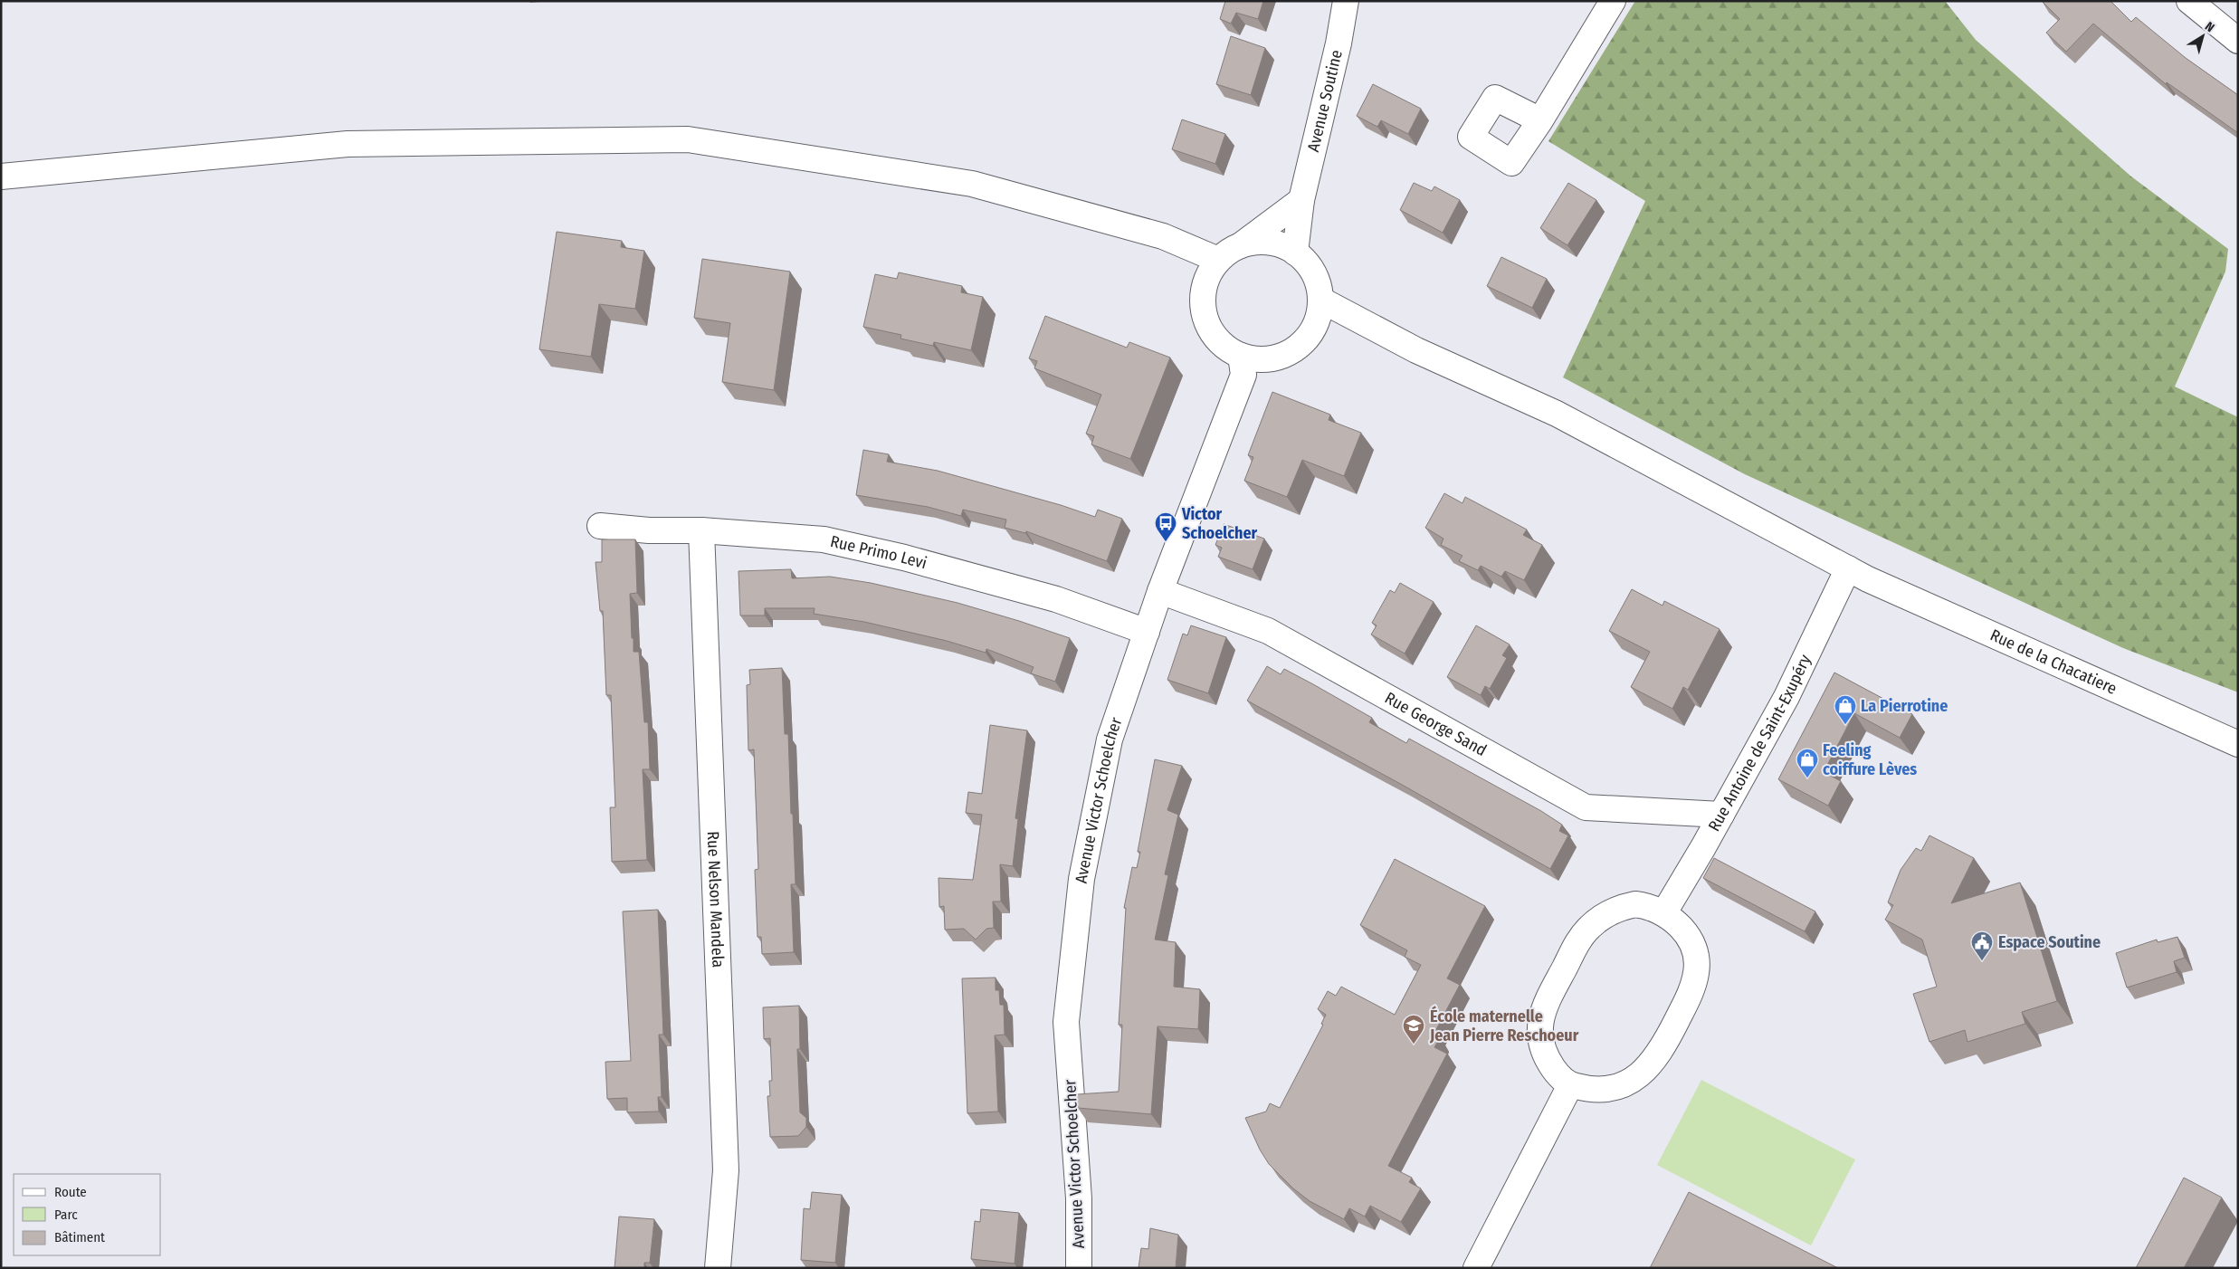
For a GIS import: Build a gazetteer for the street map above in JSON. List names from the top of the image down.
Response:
{
  "streets": {
    "street": [
      "Avenue Soutine",
      "Rue Primo Levi",
      "Rue de la Chacatiere",
      "Rue George Sand",
      "Rue Antoine de Saint-Exupéry",
      "Avenue Victor Schoelcher",
      "Rue Nelson Mandela"
    ]
  },
  "crossings": [
    ["Avenue Soutine", "Rue de la Chacatiere"],
    ["Avenue Soutine", "Avenue Victor Schoelcher"],
    ["Rue Primo Levi", "Avenue Victor Schoelcher"],
    ["Rue Primo Levi", "Rue Nelson Mandela"],
    ["Rue de la Chacatiere", "Rue Antoine de Saint-Exupéry"],
    ["Rue de la Chacatiere", "Avenue Victor Schoelcher"],
    ["Rue George Sand", "Rue Antoine de Saint-Exupéry"],
    ["Rue George Sand", "Avenue Victor Schoelcher"]
  ],
  "places": {
    "bus stop": ["Victor Schoelcher"],
    "shop": ["La Pierrotine", "Feeling coiffure Lèves"],
    "public building": ["Espace Soutine"],
    "school or university": ["École maternelle Jean Pierre Reschoeur"]
  },
  "legend": ["Route", "Parc", "Bâtiment"],
  "north": "top right"
}
